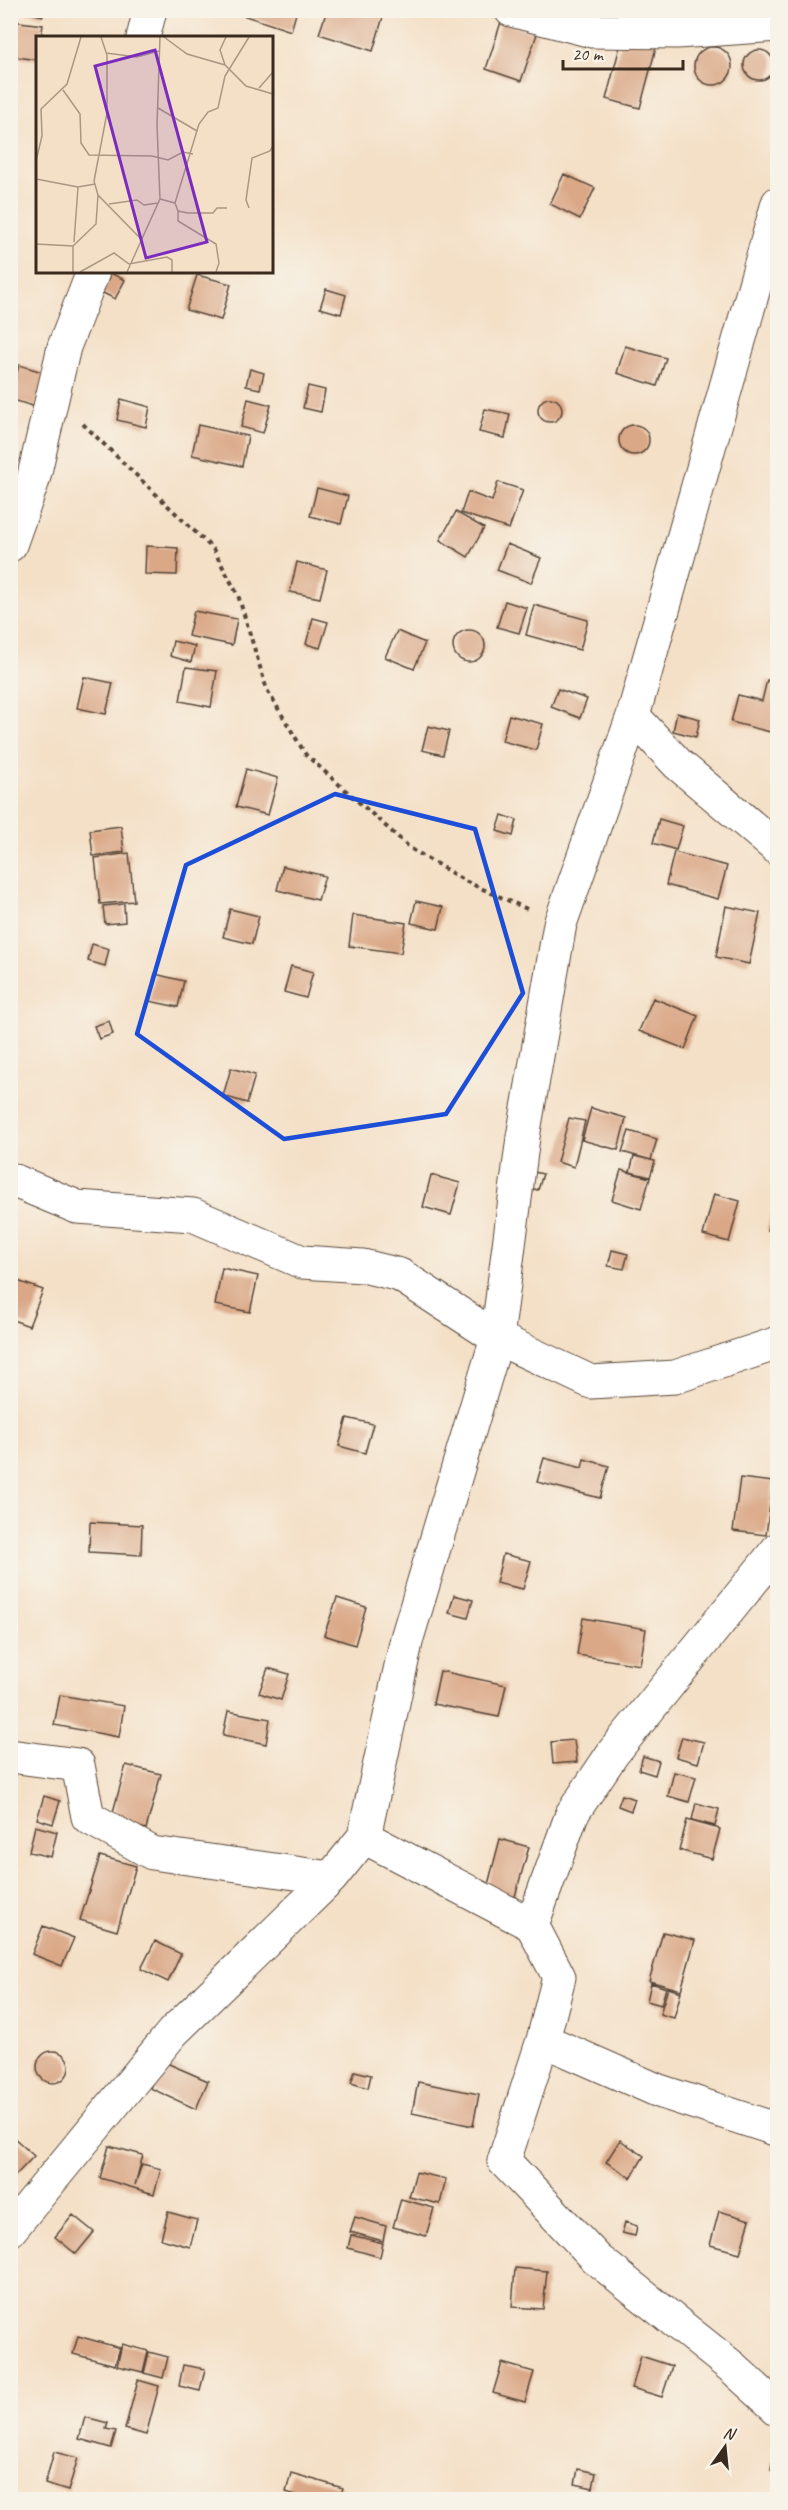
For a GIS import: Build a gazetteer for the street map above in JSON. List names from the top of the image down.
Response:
{
  "scale_bar": "20 m",
  "north": "top"
}
